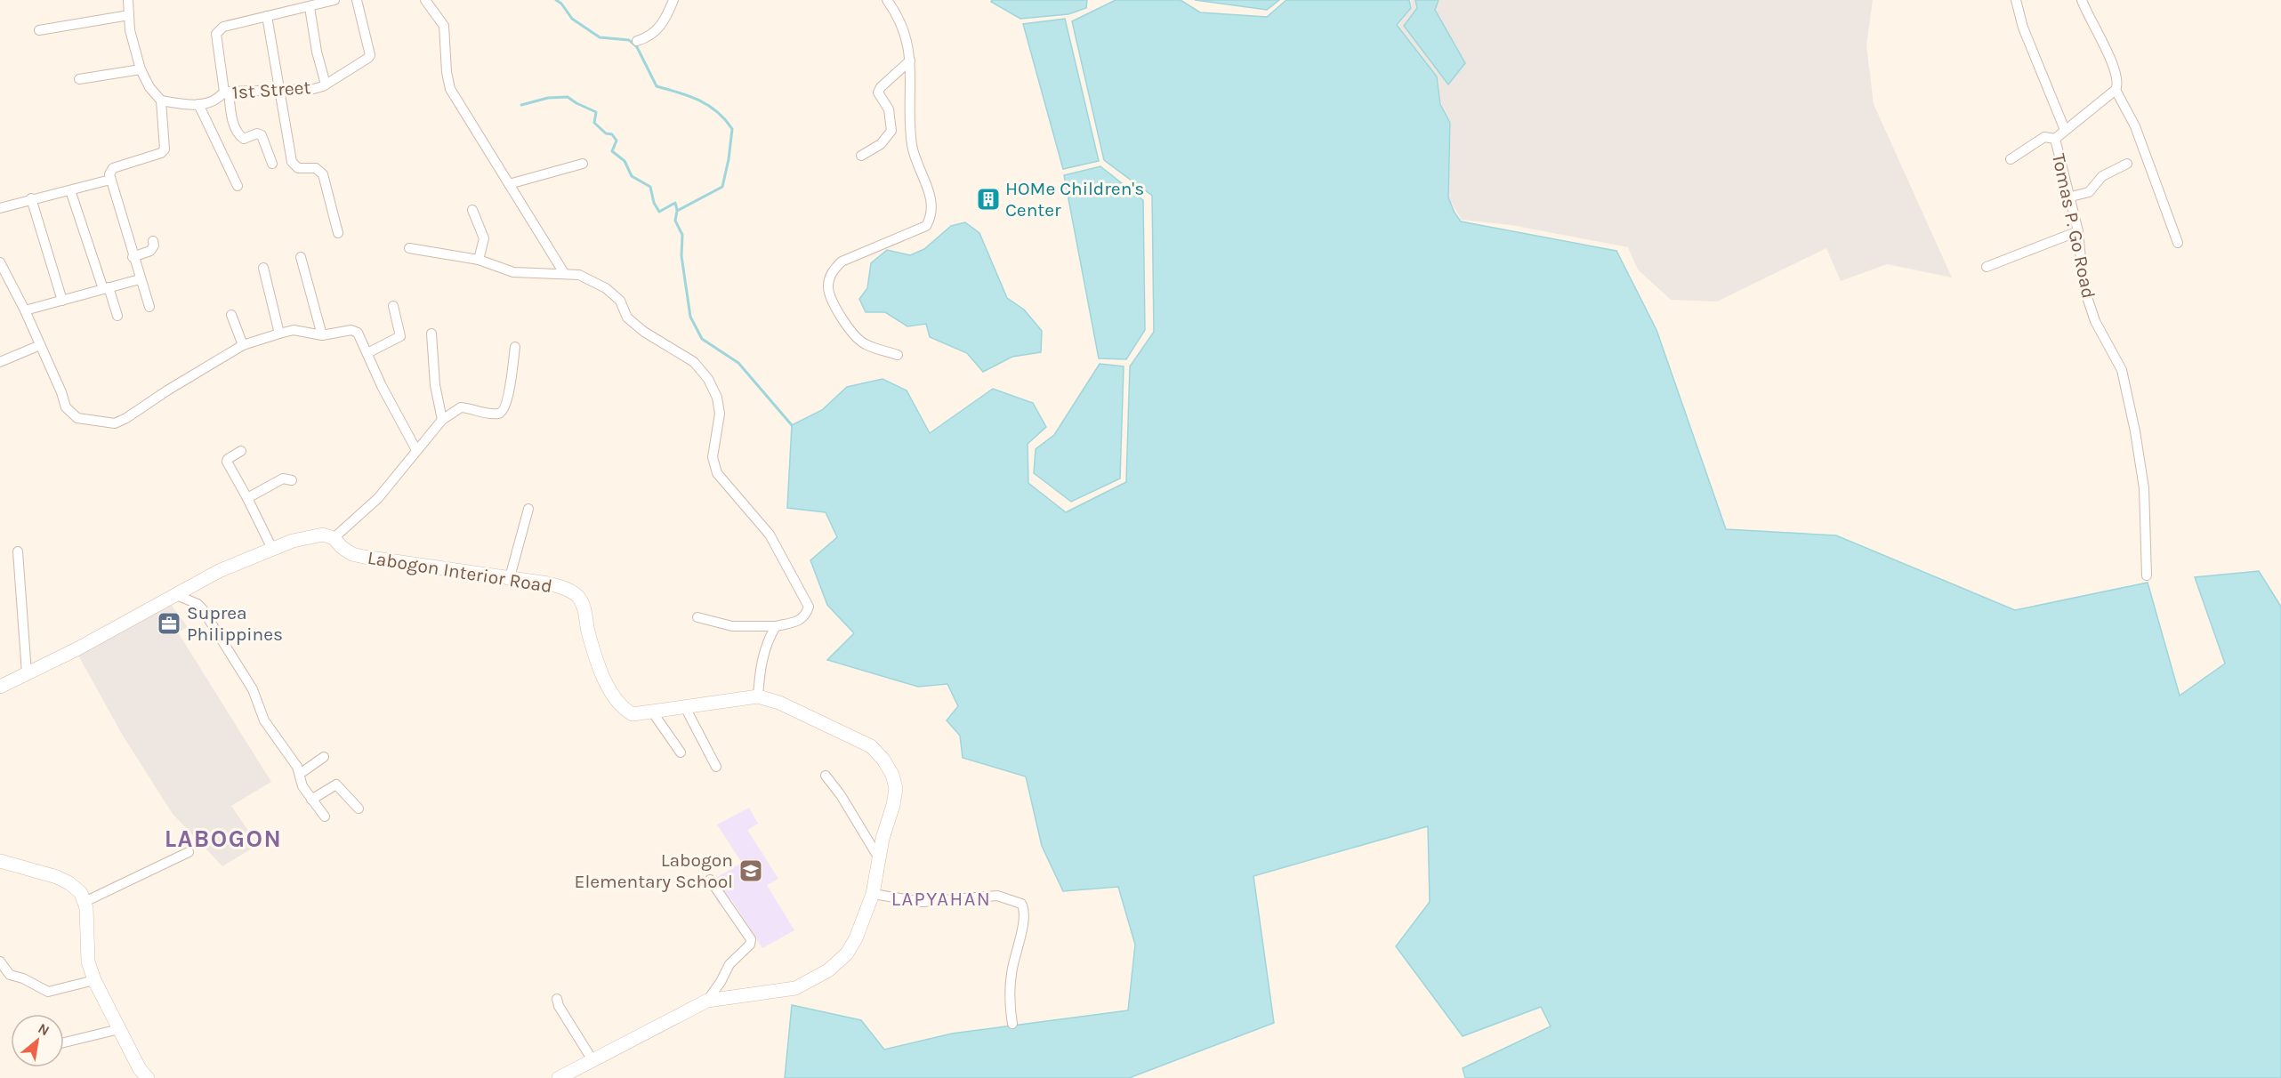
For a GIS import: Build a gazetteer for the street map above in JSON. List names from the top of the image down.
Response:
{
  "streets": {
    "street": ["1st Street", "Tomas P. Go Road", "Labogon Interior Road"]
  },
  "districts": ["LABOGON", "LAPYAHAN"],
  "places": {
    "building": ["HOMe Children's Center"],
    "office": ["Suprea Philippines"],
    "school or university": ["Labogon Elementary School"]
  },
  "north": "top right"
}
